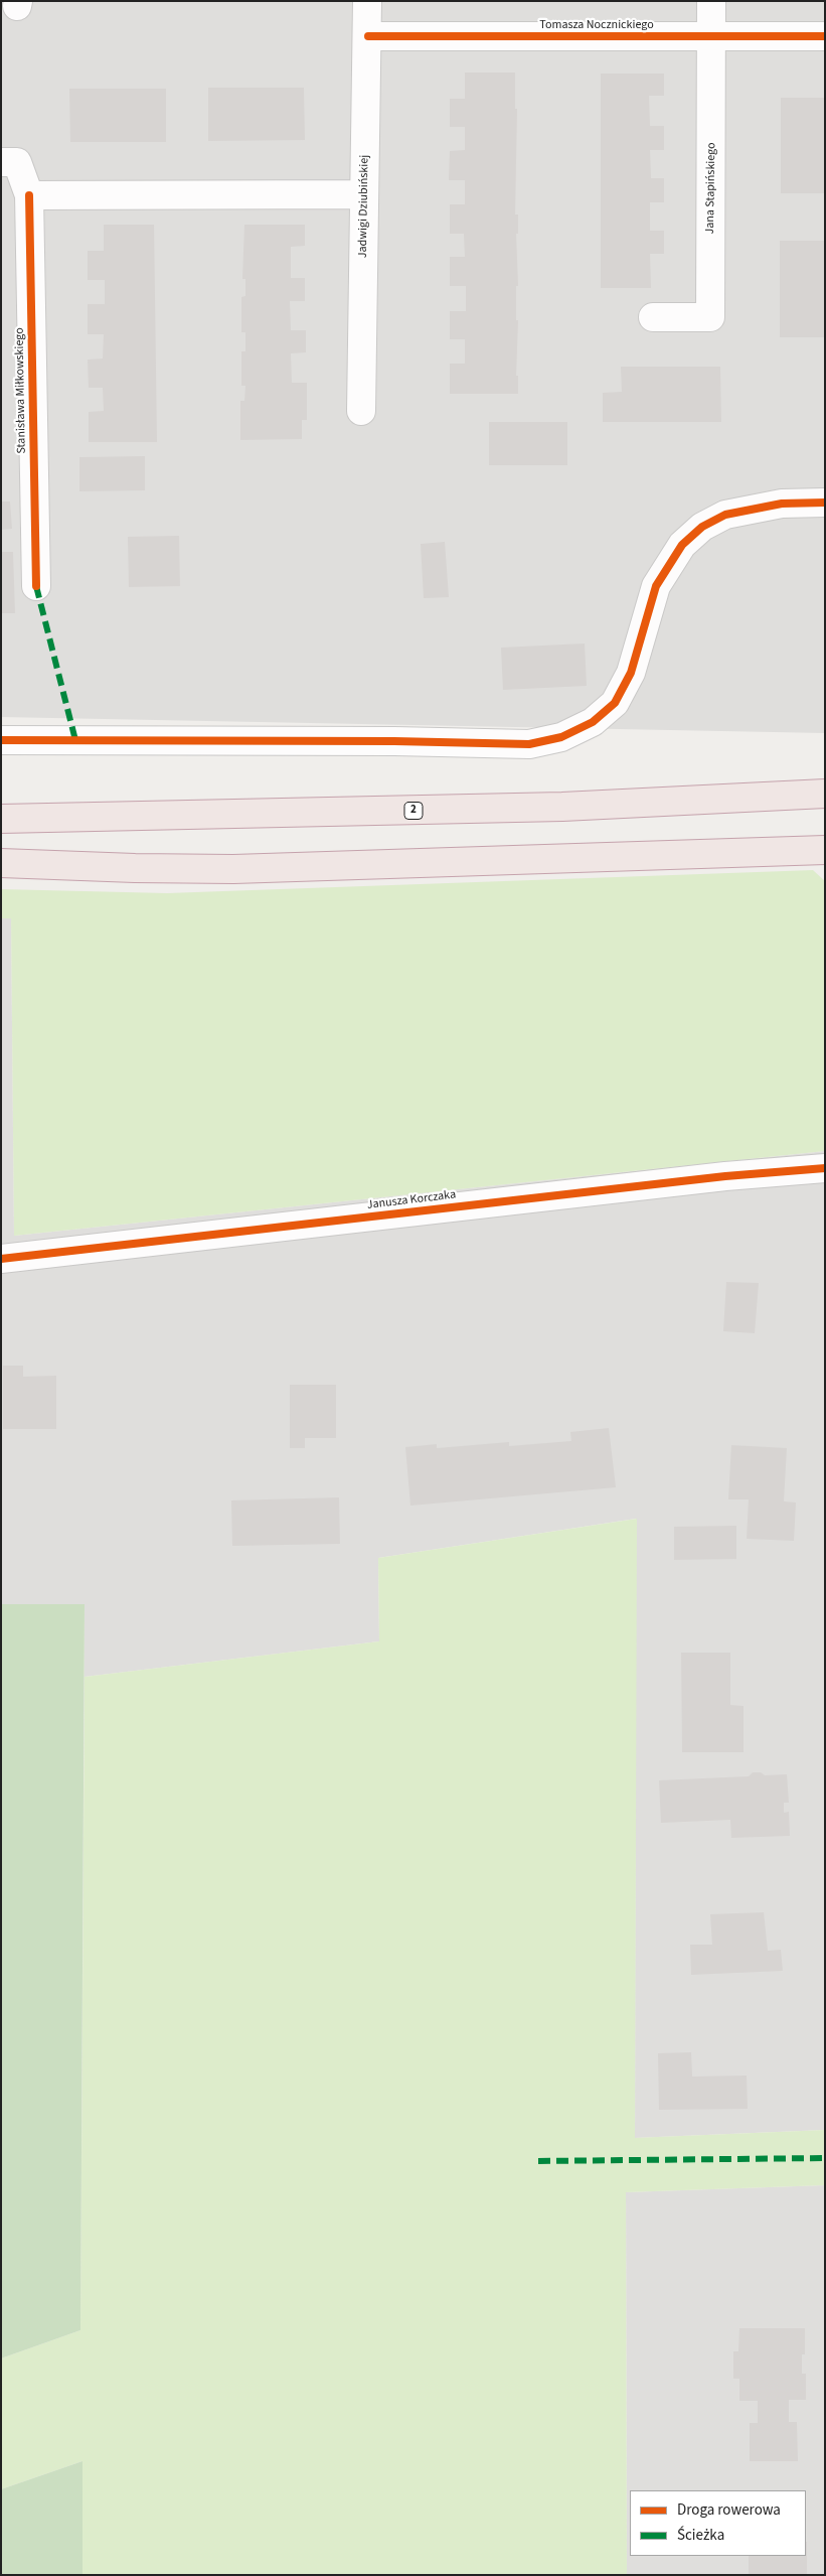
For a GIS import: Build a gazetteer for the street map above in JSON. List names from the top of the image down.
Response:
{
  "streets": {
    "highway": ["2"],
    "street": [
      "Tomasza Nocznickiego",
      "Jana Stapińskiego",
      "Jadwigi Dziubińskiej",
      "Stanisława Miłkowskiego",
      "Janusza Korczaka"
    ]
  },
  "crossings": [
    ["Tomasza Nocznickiego", "Jana Stapińskiego"],
    ["Tomasza Nocznickiego", "Jadwigi Dziubińskiej"]
  ],
  "legend": ["Droga rowerowa", "Ścieżka"]
}
